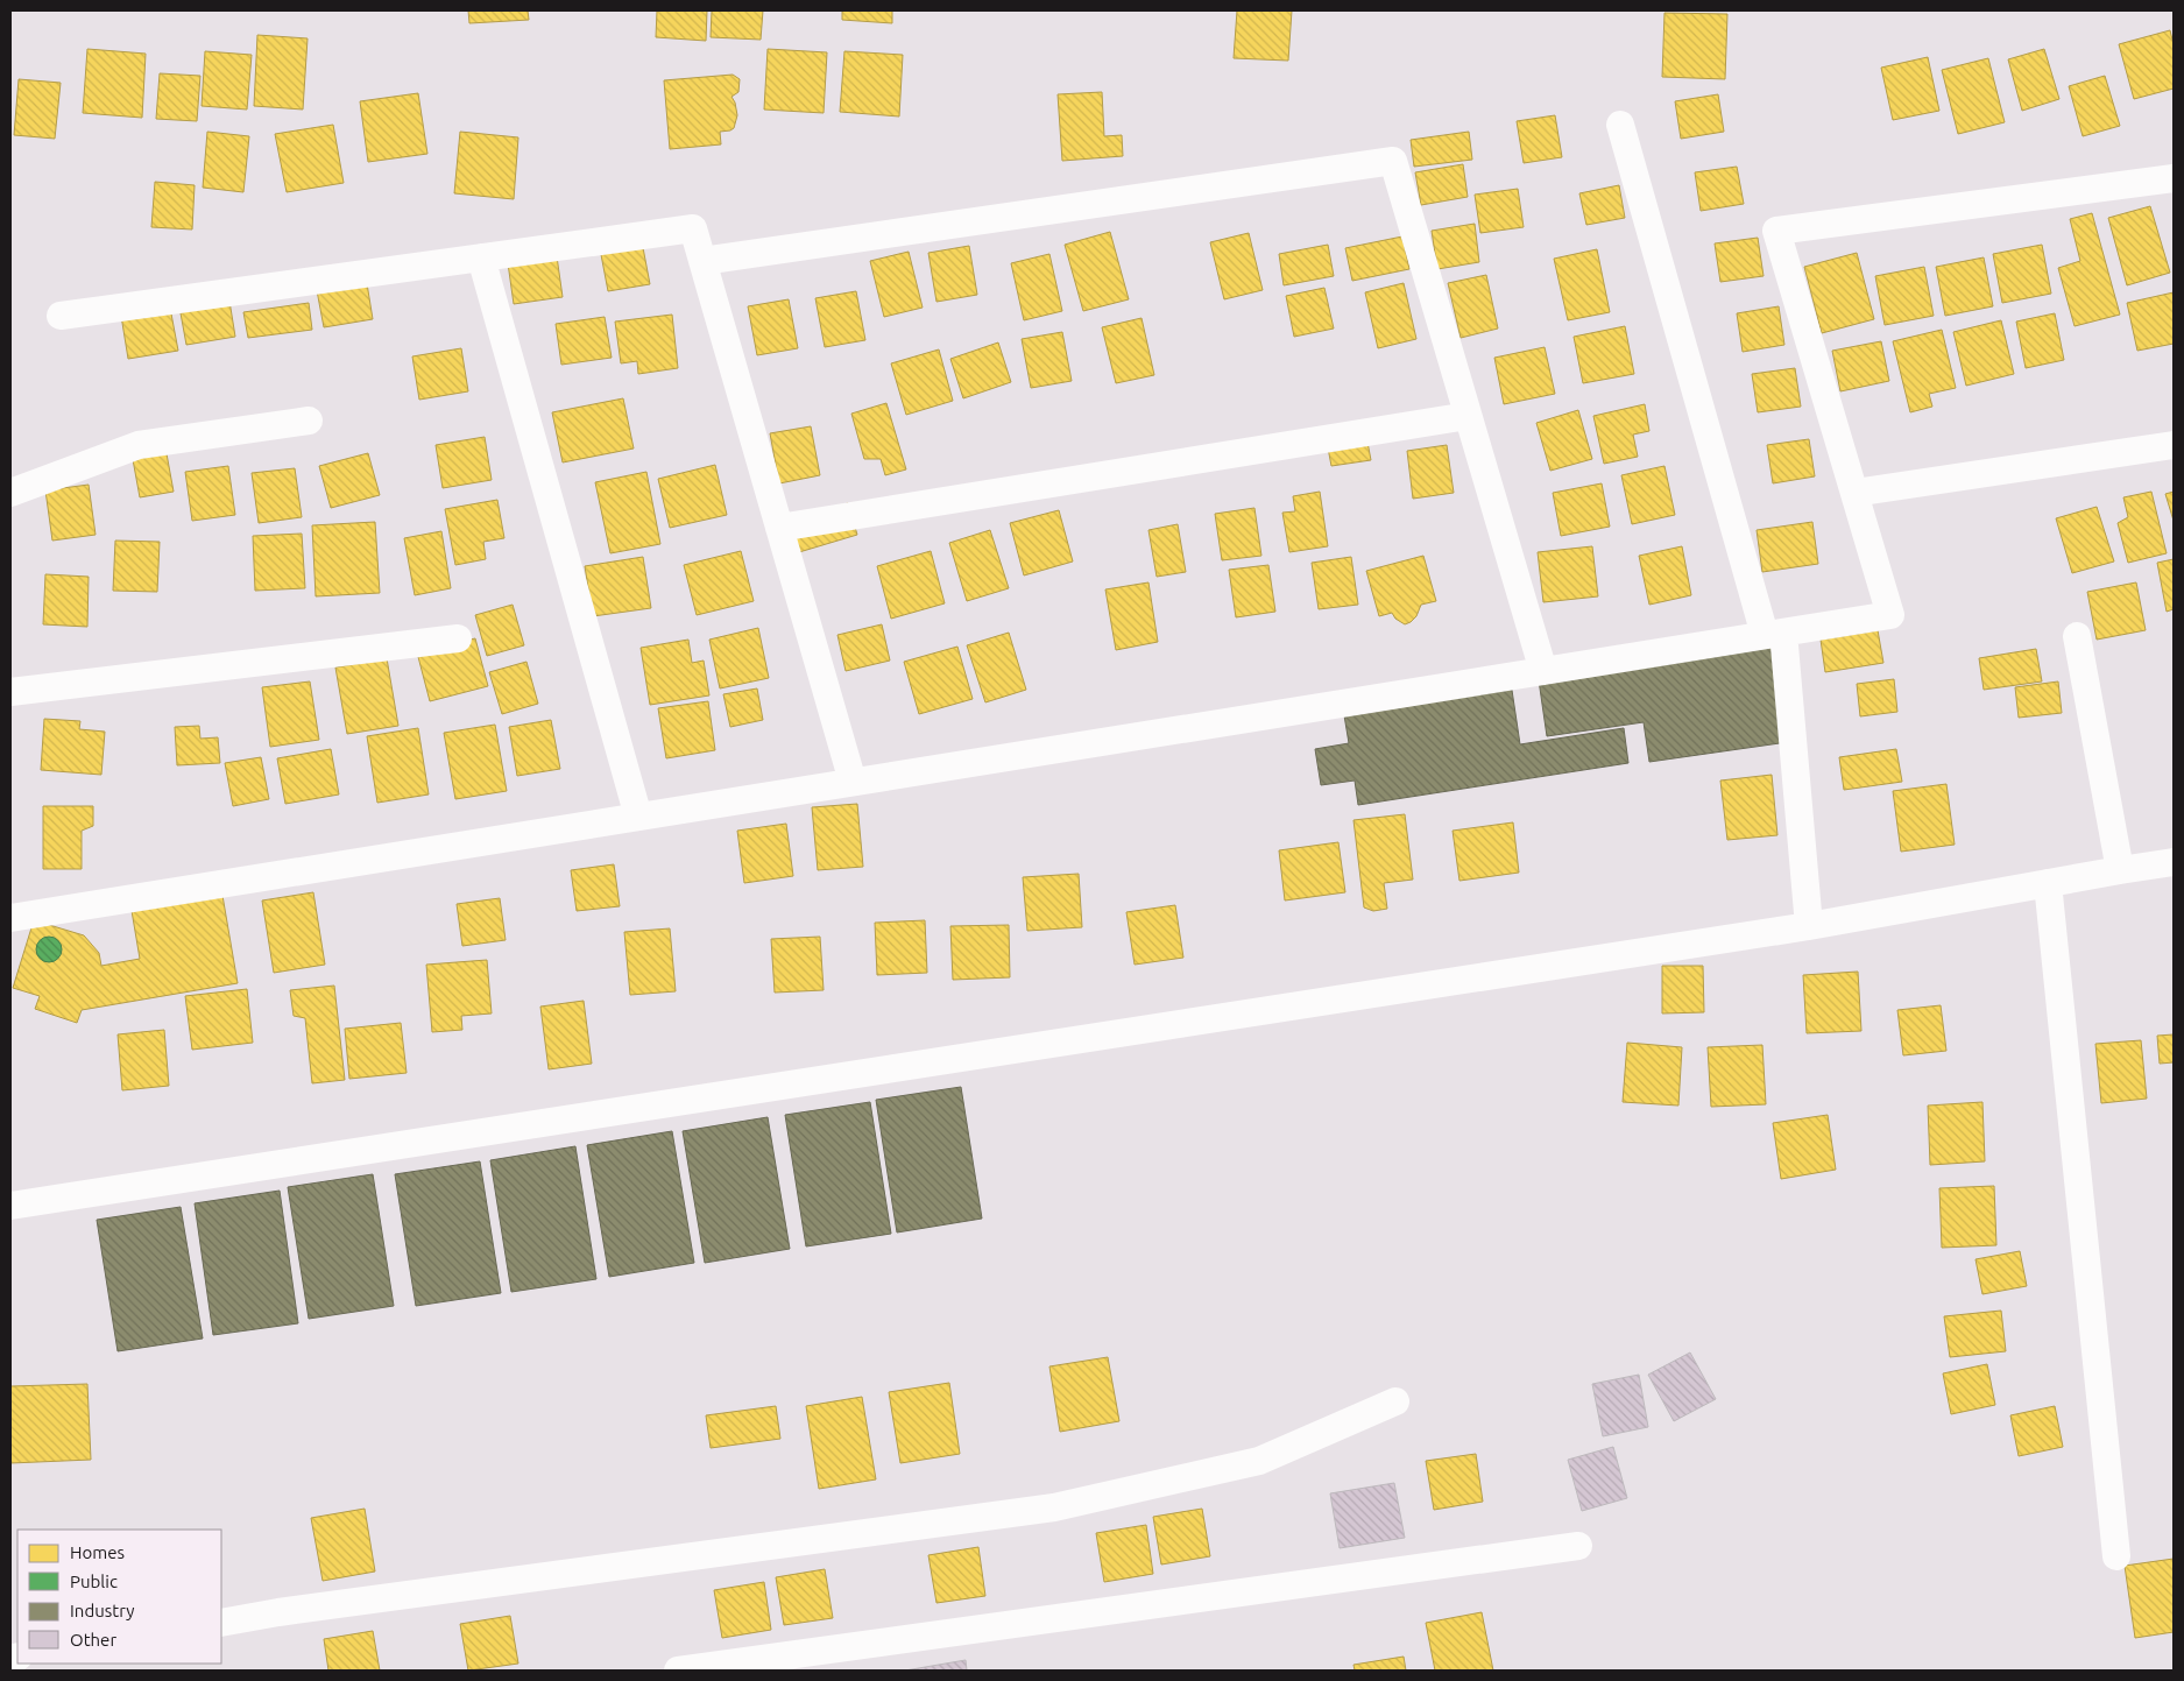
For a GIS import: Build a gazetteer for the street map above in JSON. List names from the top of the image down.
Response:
{
  "legend": [
    "Homes",
    "Public",
    "Industry",
    "Other"
  ]
}
